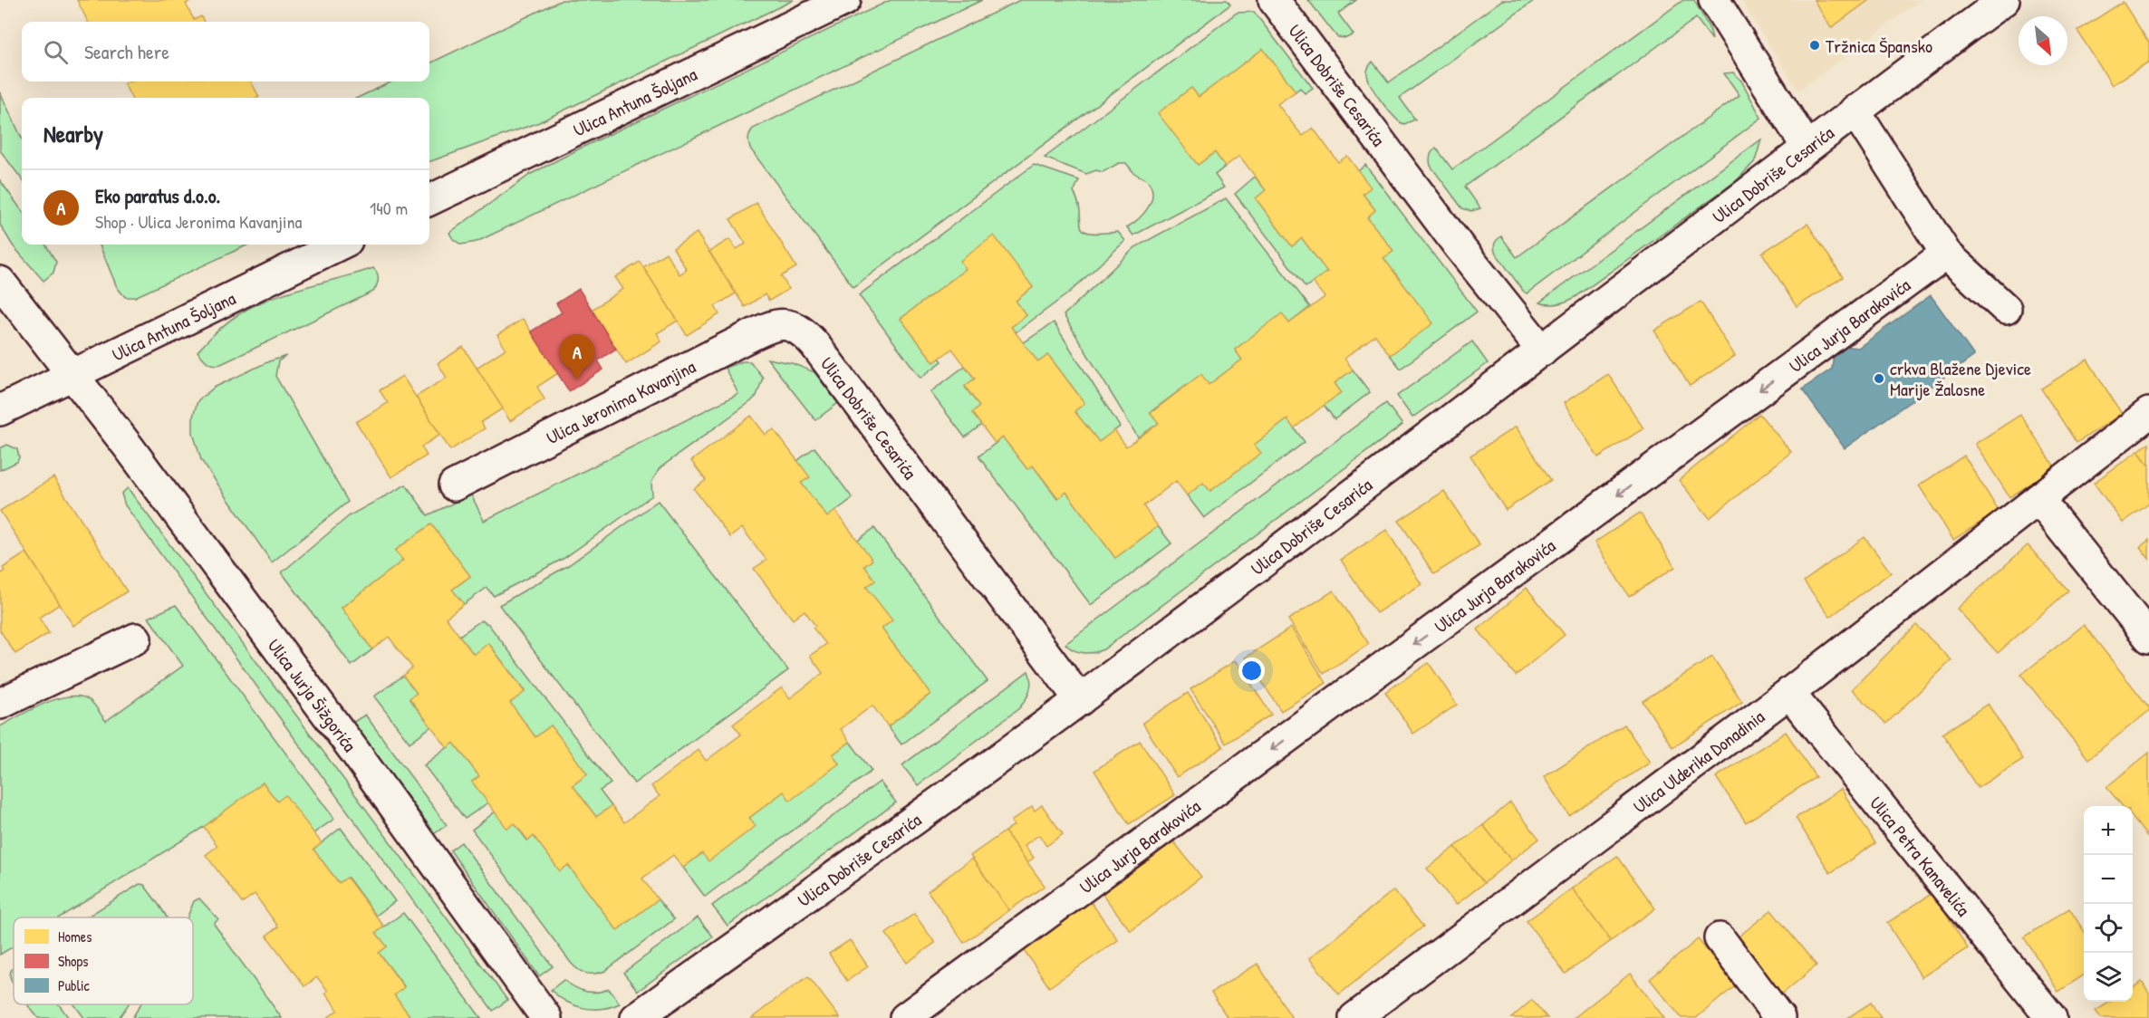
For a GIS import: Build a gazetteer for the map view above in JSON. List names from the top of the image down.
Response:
{
  "streets": {
    "street": [
      "Ulica Dobriše Cesarića",
      "Ulica Antuna Šoljana",
      "Ulica Jurja Barakovića",
      "Ulica Jeronima Kavanjina",
      "Ulica Jurja Šižgorića",
      "Ulica Ulderika Donadinia",
      "Ulica Petra Kanavelića"
    ]
  },
  "crossings": [
    ["Ulica Dobriše Cesarića", "Ulica Jeronima Kavanjina"],
    ["Ulica Antuna Šoljana", "Ulica Jurja Šižgorića"],
    ["Ulica Ulderika Donadinia", "Ulica Petra Kanavelića"]
  ],
  "one_way": ["Ulica Jurja Barakovića"],
  "places": ["Tržnica Špansko", "crkva Blažene Djevice Marije Žalosne"],
  "legend": ["Homes", "Shops", "Public"],
  "north": "bottom right",
  "page": {
    "search": "Search here",
    "heading": "Nearby",
    "list": [
      {
        "mark": "A",
        "name": "Eko paratus d.o.o.",
        "note": "Shop · Ulica Jeronima Kavanjina",
        "value": "140 m"
      }
    ],
    "pins": "A",
    "map_buttons": ["+", "−"]
  }
}
